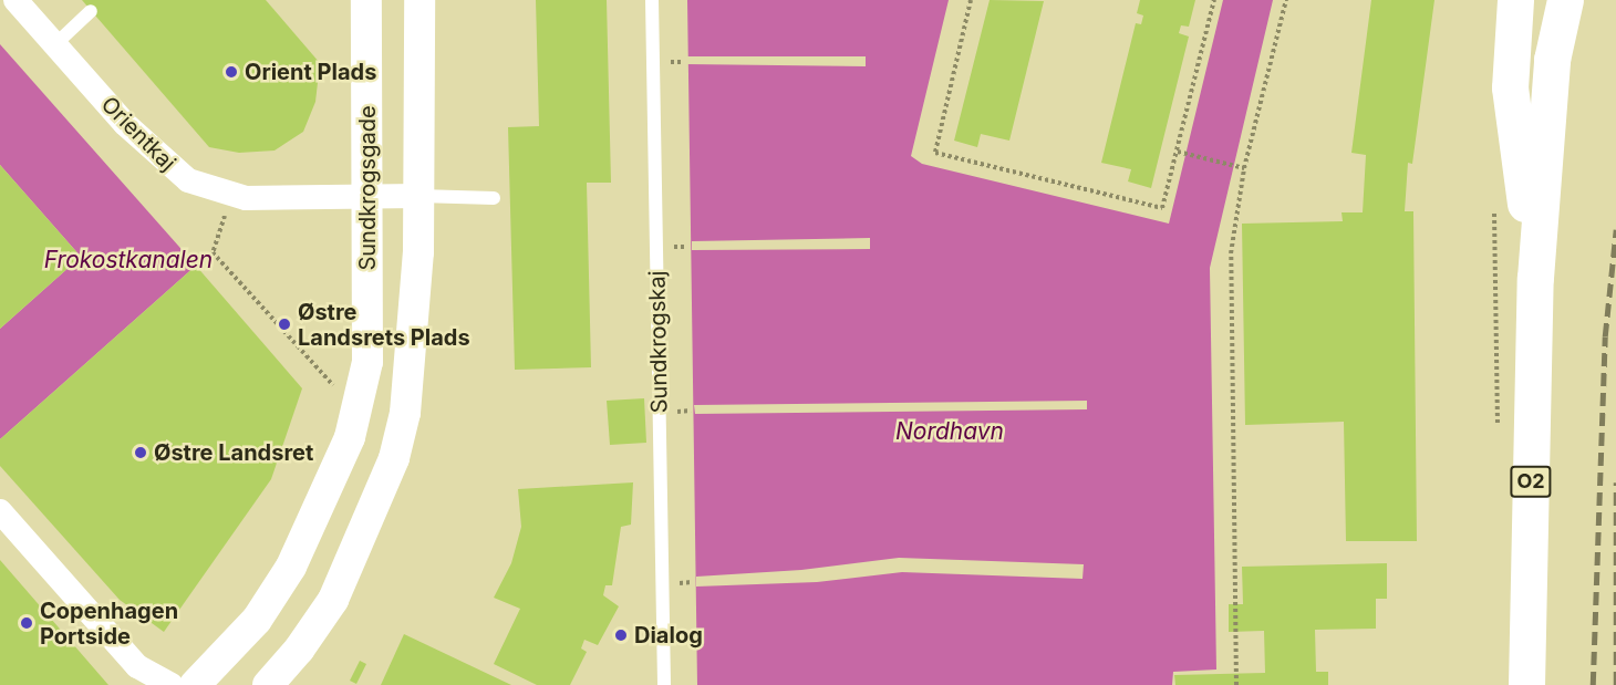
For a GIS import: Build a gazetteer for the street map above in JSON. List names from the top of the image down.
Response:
{
  "streets": {
    "main road": ["O2"],
    "street": ["Orientkaj", "Sundkrogsgade"],
    "lane": ["Sundkrogskaj"]
  },
  "crossings": [
    ["Orientkaj", "Sundkrogsgade"]
  ],
  "water": ["Frokostkanalen", "Nordhavn"],
  "places": [
    "Orient Plads",
    "Østre Landsrets Plads",
    "Østre Landsret",
    "Copenhagen Portside",
    "Dialog"
  ]
}
